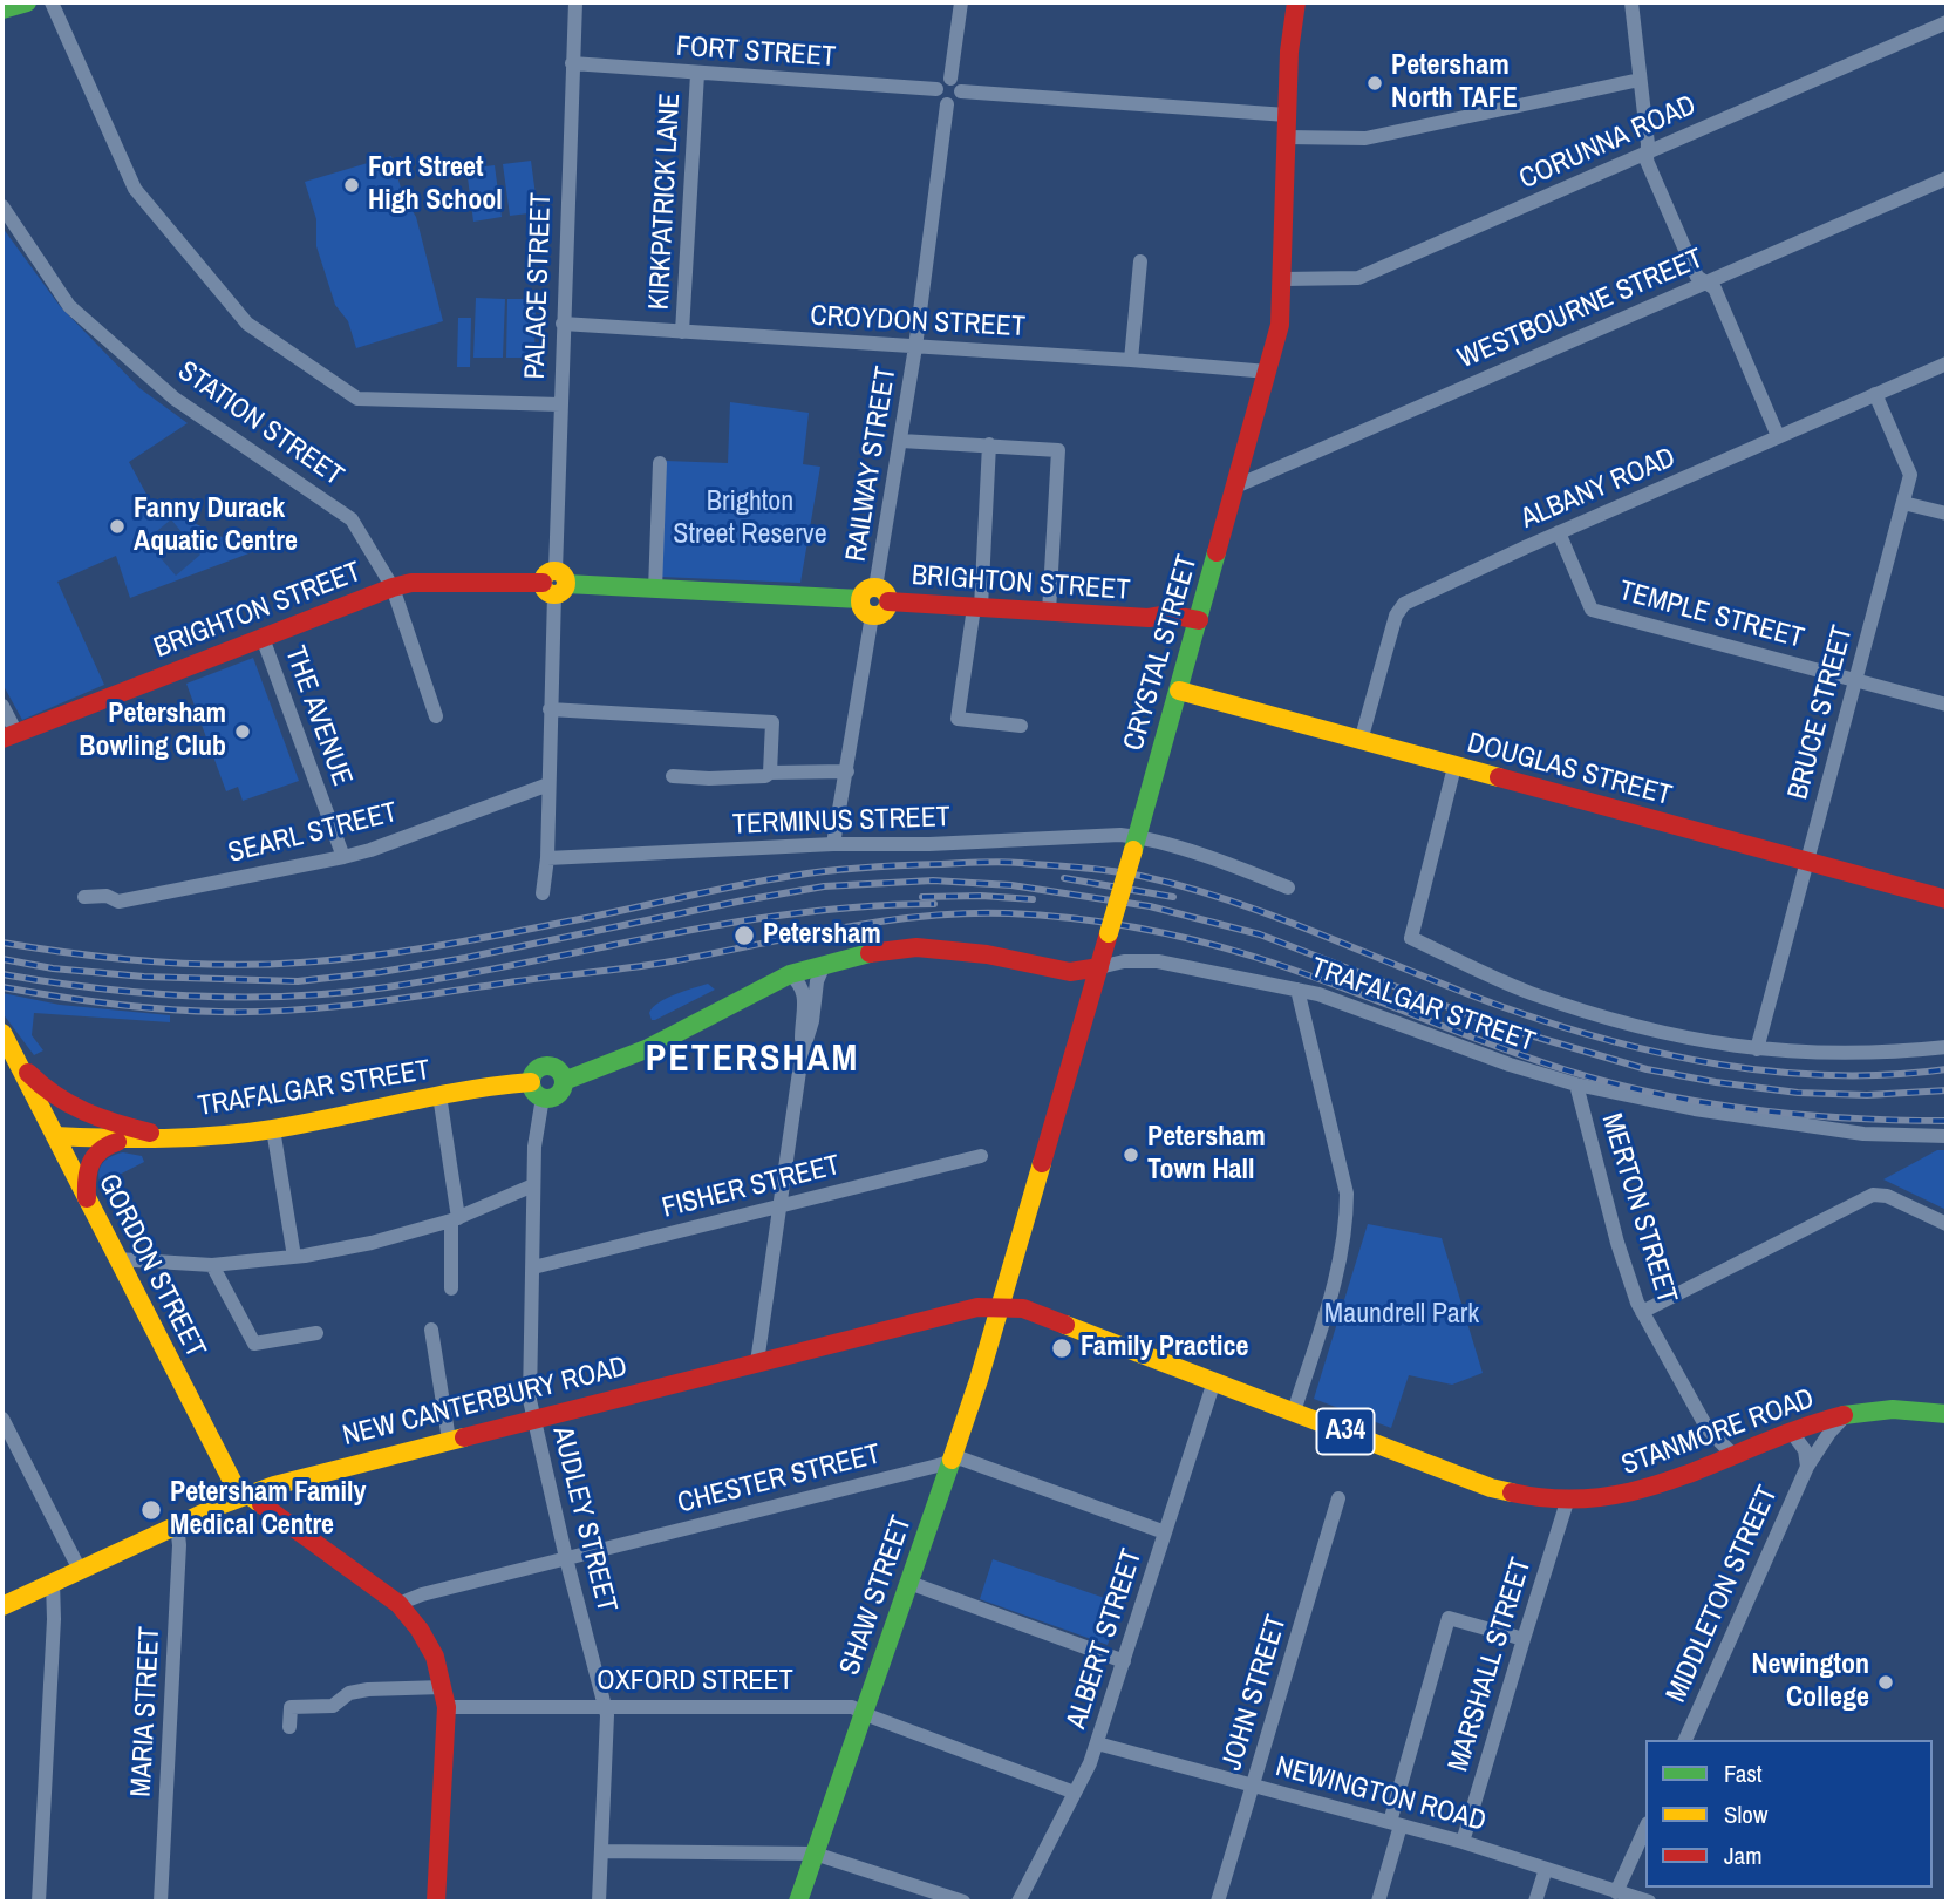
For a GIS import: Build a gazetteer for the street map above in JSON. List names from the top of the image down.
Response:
{
  "streets": {
    "main road": [
      "BRIGHTON STREET",
      "CRYSTAL STREET",
      "DOUGLAS STREET",
      "TRAFALGAR STREET",
      "GORDON STREET",
      "NEW CANTERBURY ROAD",
      "A34",
      "STANMORE ROAD",
      "SHAW STREET"
    ],
    "street": [
      "FORT STREET",
      "CORUNNA ROAD",
      "KIRKPATRICK LANE",
      "PALACE STREET",
      "WESTBOURNE STREET",
      "CROYDON STREET",
      "STATION STREET",
      "RAILWAY STREET",
      "ALBANY ROAD",
      "TEMPLE STREET",
      "BRUCE STREET",
      "THE AVENUE",
      "TERMINUS STREET",
      "SEARL STREET",
      "FISHER STREET",
      "MERTON STREET",
      "CHESTER STREET",
      "AUDLEY STREET",
      "MIDDLETON STREET",
      "ALBERT STREET",
      "MARSHALL STREET",
      "OXFORD STREET",
      "JOHN STREET",
      "MARIA STREET",
      "NEWINGTON ROAD"
    ]
  },
  "crossings": [
    ["FORT STREET", "KIRKPATRICK LANE"],
    ["FORT STREET", "PALACE STREET"],
    ["FORT STREET", "RAILWAY STREET"],
    ["CORUNNA ROAD", "CRYSTAL STREET"],
    ["KIRKPATRICK LANE", "CROYDON STREET"],
    ["PALACE STREET", "CROYDON STREET"],
    ["PALACE STREET", "BRIGHTON STREET"],
    ["PALACE STREET", "TERMINUS STREET"],
    ["PALACE STREET", "SEARL STREET"],
    ["WESTBOURNE STREET", "CRYSTAL STREET"],
    ["CROYDON STREET", "RAILWAY STREET"],
    ["CROYDON STREET", "CRYSTAL STREET"],
    ["STATION STREET", "BRIGHTON STREET"],
    ["RAILWAY STREET", "BRIGHTON STREET"],
    ["ALBANY ROAD", "TEMPLE STREET"],
    ["ALBANY ROAD", "BRUCE STREET"],
    ["ALBANY ROAD", "DOUGLAS STREET"],
    ["BRIGHTON STREET", "CRYSTAL STREET"],
    ["BRIGHTON STREET", "THE AVENUE"],
    ["TEMPLE STREET", "BRUCE STREET"],
    ["CRYSTAL STREET", "DOUGLAS STREET"],
    ["CRYSTAL STREET", "TERMINUS STREET"],
    ["CRYSTAL STREET", "TRAFALGAR STREET"],
    ["CRYSTAL STREET", "NEW CANTERBURY ROAD"],
    ["CRYSTAL STREET", "STANMORE ROAD"],
    ["CRYSTAL STREET", "SHAW STREET"],
    ["BRUCE STREET", "DOUGLAS STREET"],
    ["THE AVENUE", "SEARL STREET"],
    ["TRAFALGAR STREET", "MERTON STREET"],
    ["TRAFALGAR STREET", "GORDON STREET"],
    ["TRAFALGAR STREET", "AUDLEY STREET"],
    ["FISHER STREET", "AUDLEY STREET"],
    ["MERTON STREET", "STANMORE ROAD"],
    ["GORDON STREET", "NEW CANTERBURY ROAD"],
    ["GORDON STREET", "CHESTER STREET"],
    ["GORDON STREET", "OXFORD STREET"],
    ["NEW CANTERBURY ROAD", "STANMORE ROAD"],
    ["NEW CANTERBURY ROAD", "AUDLEY STREET"],
    ["NEW CANTERBURY ROAD", "SHAW STREET"],
    ["NEW CANTERBURY ROAD", "MARIA STREET"],
    ["STANMORE ROAD", "MIDDLETON STREET"],
    ["STANMORE ROAD", "SHAW STREET"],
    ["STANMORE ROAD", "ALBERT STREET"],
    ["STANMORE ROAD", "MARSHALL STREET"],
    ["CHESTER STREET", "AUDLEY STREET"],
    ["CHESTER STREET", "SHAW STREET"],
    ["AUDLEY STREET", "OXFORD STREET"],
    ["SHAW STREET", "OXFORD STREET"],
    ["ALBERT STREET", "OXFORD STREET"],
    ["ALBERT STREET", "NEWINGTON ROAD"],
    ["MARSHALL STREET", "NEWINGTON ROAD"],
    ["JOHN STREET", "NEWINGTON ROAD"]
  ],
  "districts": ["PETERSHAM"],
  "parks": ["Brighton Street Reserve", "Maundrell Park"],
  "places": [
    "Petersham North TAFE",
    "Fort Street High School",
    "Fanny Durack Aquatic Centre",
    "Petersham Bowling Club",
    "Petersham",
    "Petersham Town Hall",
    "Family Practice",
    "Petersham Family Medical Centre",
    "Newington College"
  ],
  "legend": ["Fast", "Slow", "Jam"]
}
